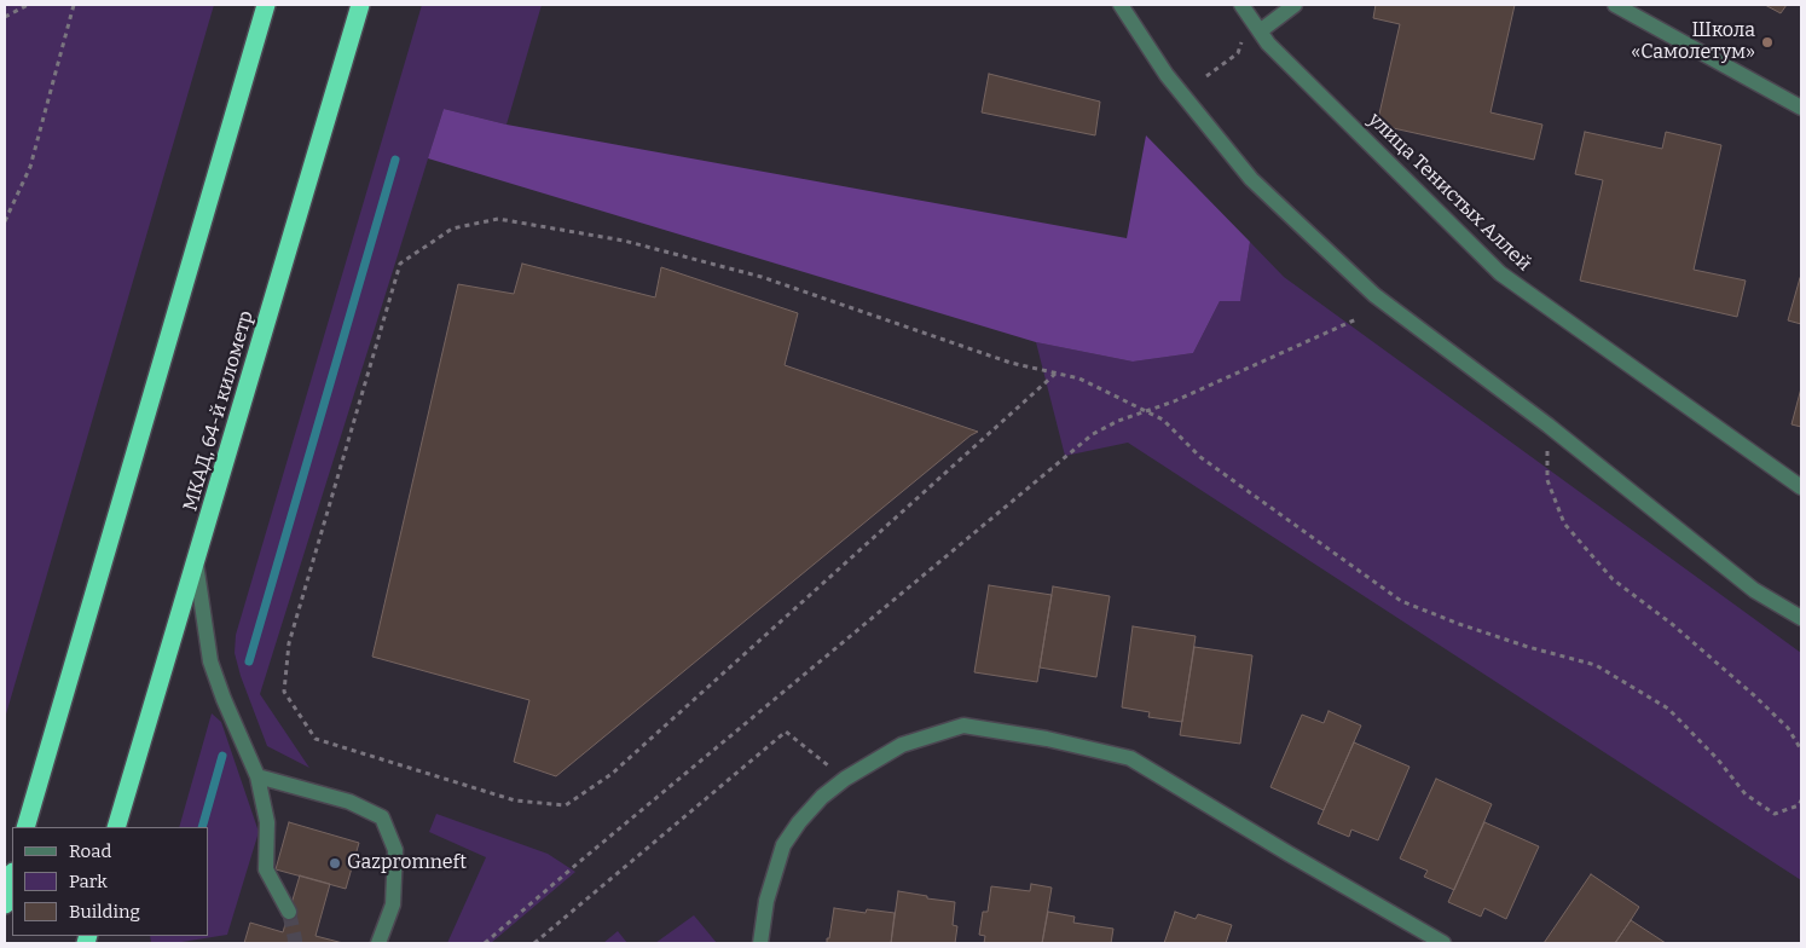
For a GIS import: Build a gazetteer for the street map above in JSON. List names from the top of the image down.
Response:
{
  "streets": {
    "highway": ["МКАД, 64-й километр"],
    "street": ["улица Тенистых Аллей"]
  },
  "places": ["Школа «Самолетум»", "Gazpromneft"],
  "legend": ["Road", "Park", "Building"]
}
